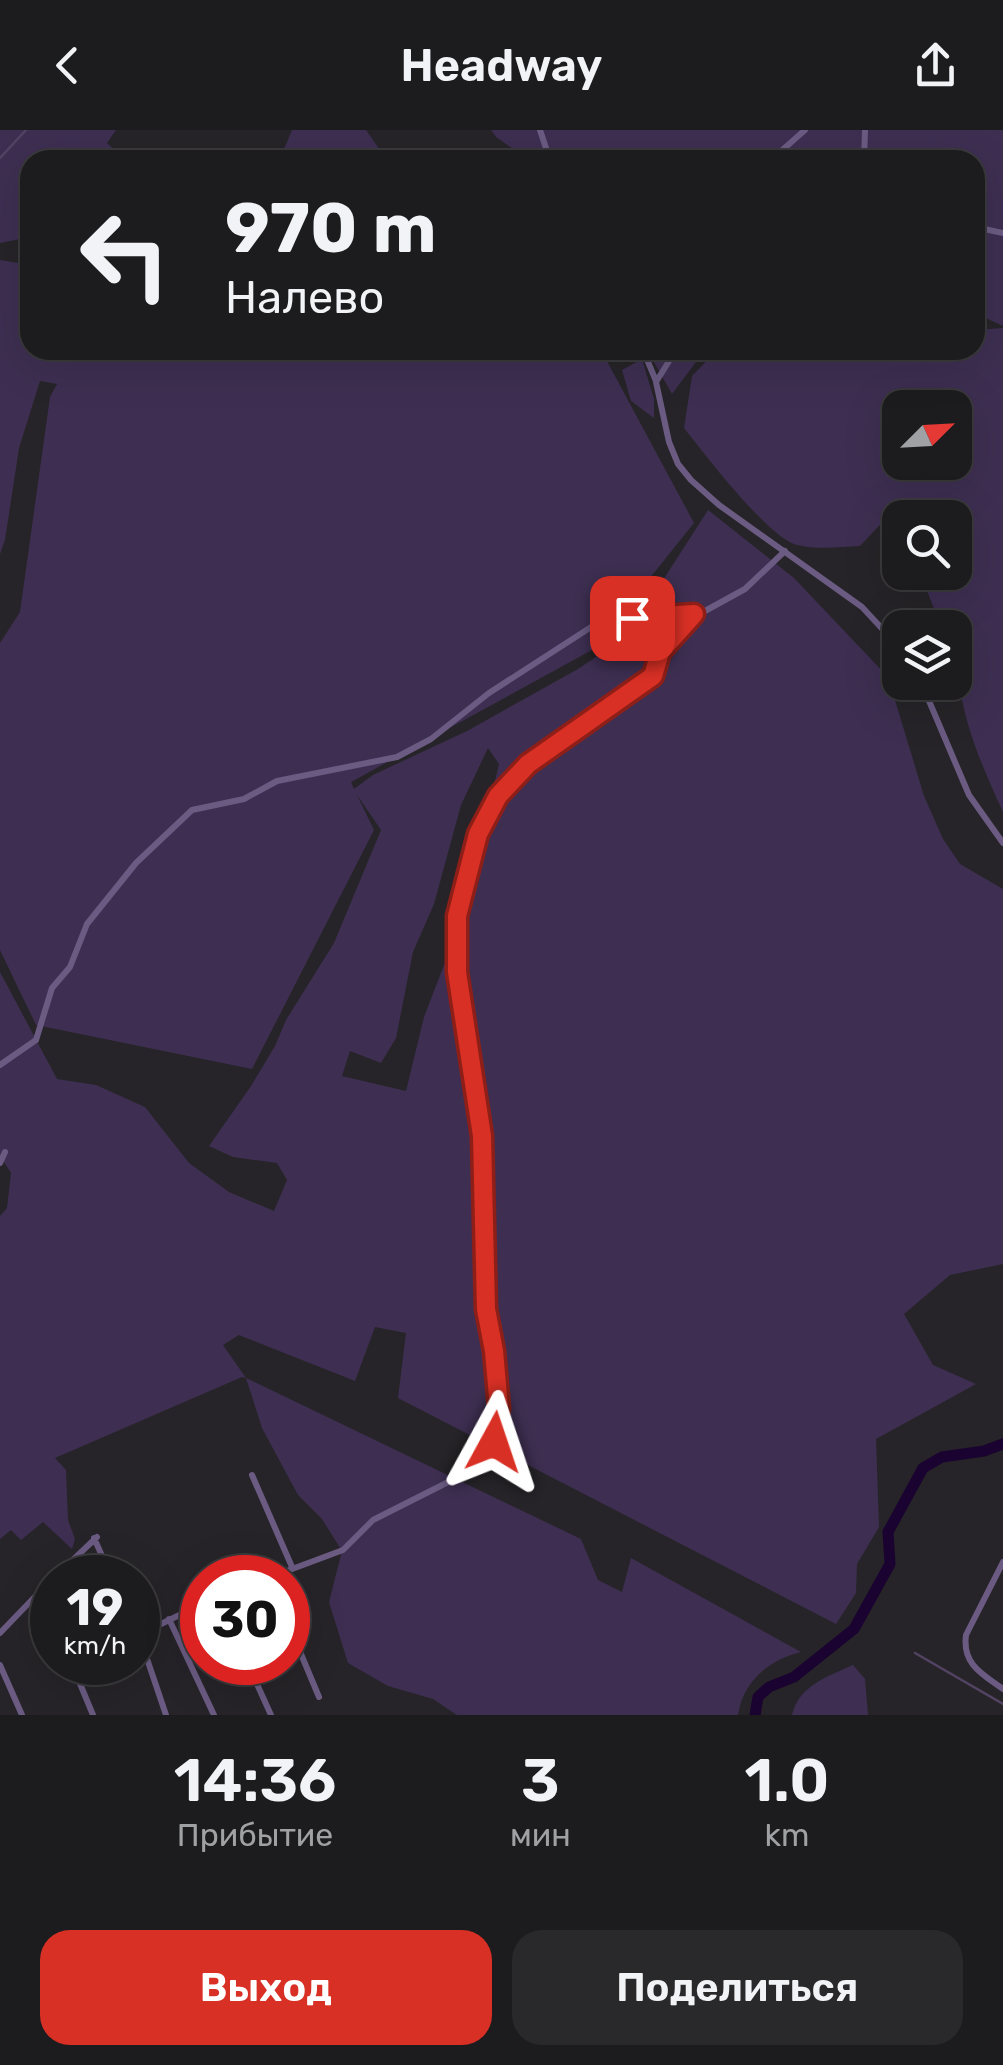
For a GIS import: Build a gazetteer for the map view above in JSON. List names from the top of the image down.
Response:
{
  "north": "top right",
  "page": {
    "header": "Headway",
    "turn": ["970 m", "Налево"],
    "speed": "19 km/h",
    "limit": "30",
    "eta": [
      "14:36",
      "Прибытие",
      "3",
      "мин",
      "1.0",
      "km"
    ],
    "buttons": ["Выход", "Поделиться"]
  }
}
